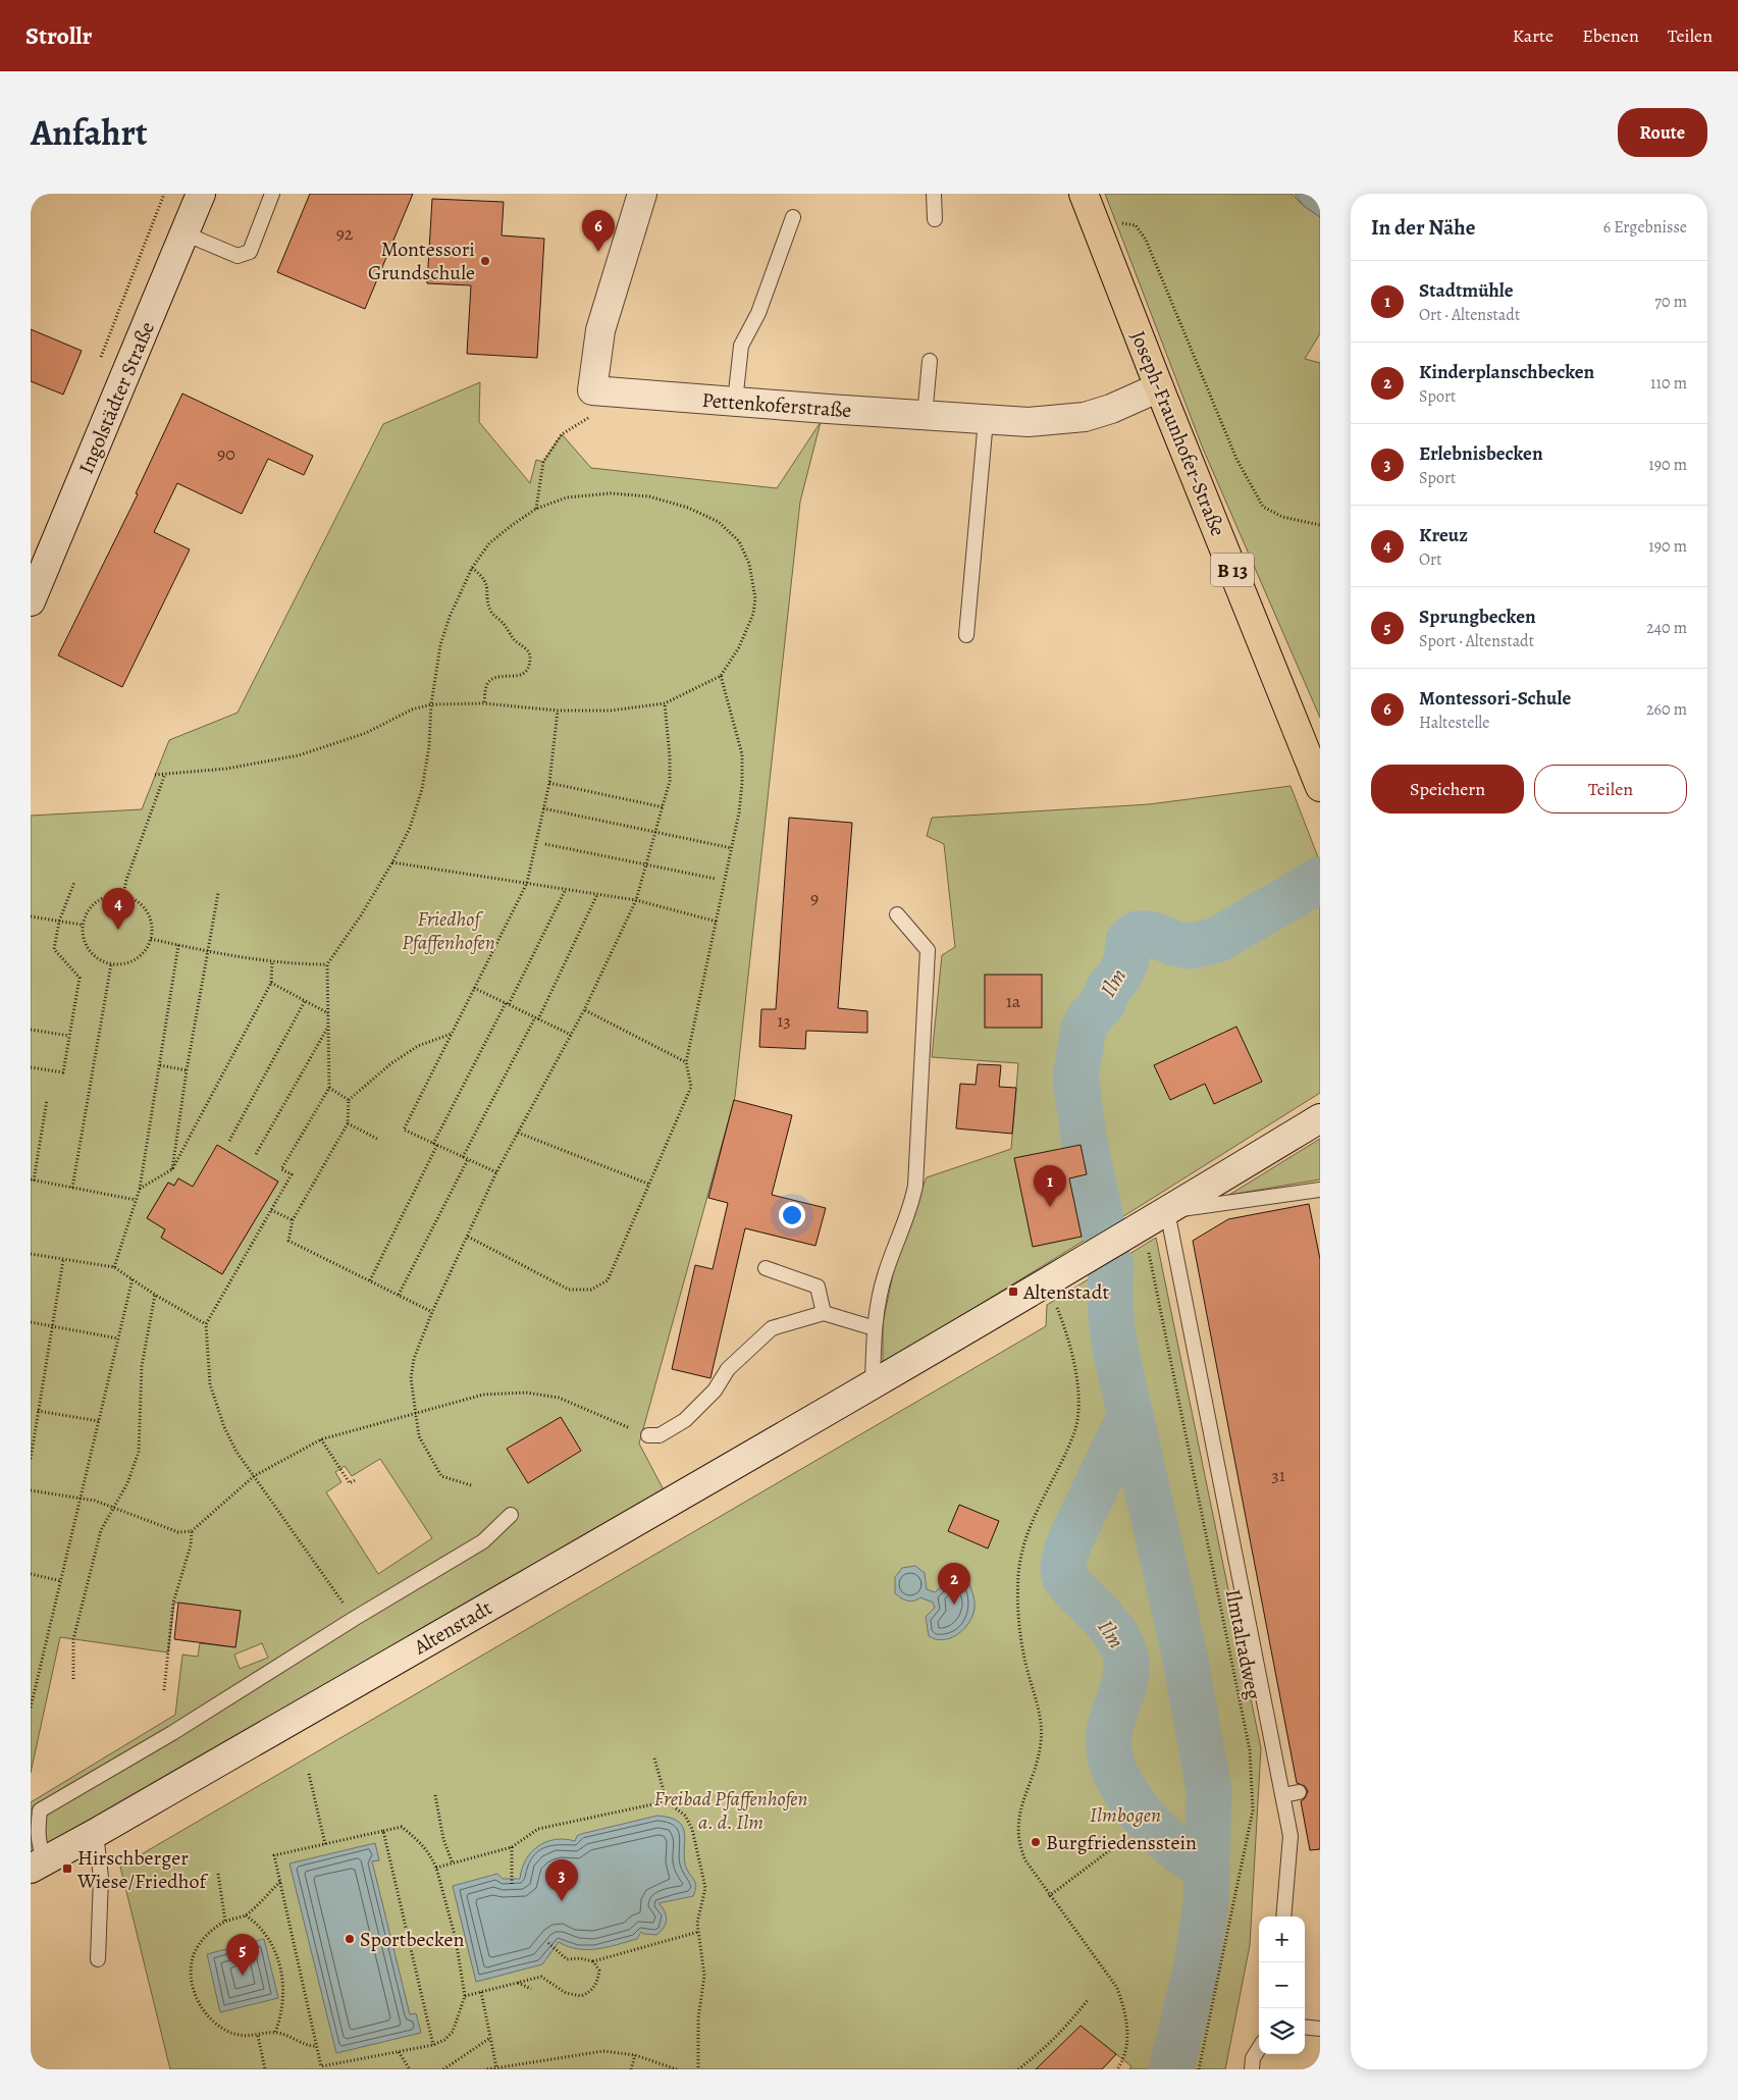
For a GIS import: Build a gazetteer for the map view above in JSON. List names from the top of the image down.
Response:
{
  "streets": {
    "main road": ["Joseph-Fraunhofer-Straße", "B 13"],
    "street": ["Ingolstädter Straße", "Pettenkoferstraße", "Altenstadt"],
    "path": ["Ilmtalradweg"]
  },
  "crossings": [
    ["Pettenkoferstraße", "Joseph-Fraunhofer-Straße"],
    ["Altenstadt", "Ilmtalradweg"]
  ],
  "water": ["Ilm"],
  "parks": ["Friedhof Pfaffenhofen", "Freibad Pfaffenhofen a. d. Ilm", "Ilmbogen"],
  "places": {
    "other": ["Montessori Grundschule", "Burgfriedensstein", "Sportbecken"],
    "transit": ["Altenstadt", "Hirschberger Wiese/Friedhof"]
  },
  "house_numbers": [
    "92",
    "90",
    "9",
    "1a",
    "13",
    "31"
  ],
  "page": {
    "header": "Strollr",
    "nav": ["Karte", "Ebenen", "Teilen"],
    "title": "Anfahrt",
    "buttons": [
      "Route",
      ["Speichern", "Teilen"]
    ],
    "heading": ["In der Nähe", "6 Ergebnisse"],
    "pins": [
      "6",
      "4",
      "1",
      "2",
      "3",
      "5"
    ],
    "list": [
      {
        "mark": "1",
        "name": "Stadtmühle",
        "note": "Ort · Altenstadt",
        "value": "70 m"
      },
      {
        "mark": "2",
        "name": "Kinderplanschbecken",
        "note": "Sport",
        "value": "110 m"
      },
      {
        "mark": "3",
        "name": "Erlebnisbecken",
        "note": "Sport",
        "value": "190 m"
      },
      {
        "mark": "4",
        "name": "Kreuz",
        "note": "Ort",
        "value": "190 m"
      },
      {
        "mark": "5",
        "name": "Sprungbecken",
        "note": "Sport · Altenstadt",
        "value": "240 m"
      },
      {
        "mark": "6",
        "name": "Montessori-Schule",
        "note": "Haltestelle",
        "value": "260 m"
      }
    ],
    "map_buttons": ["+", "−"]
  }
}
